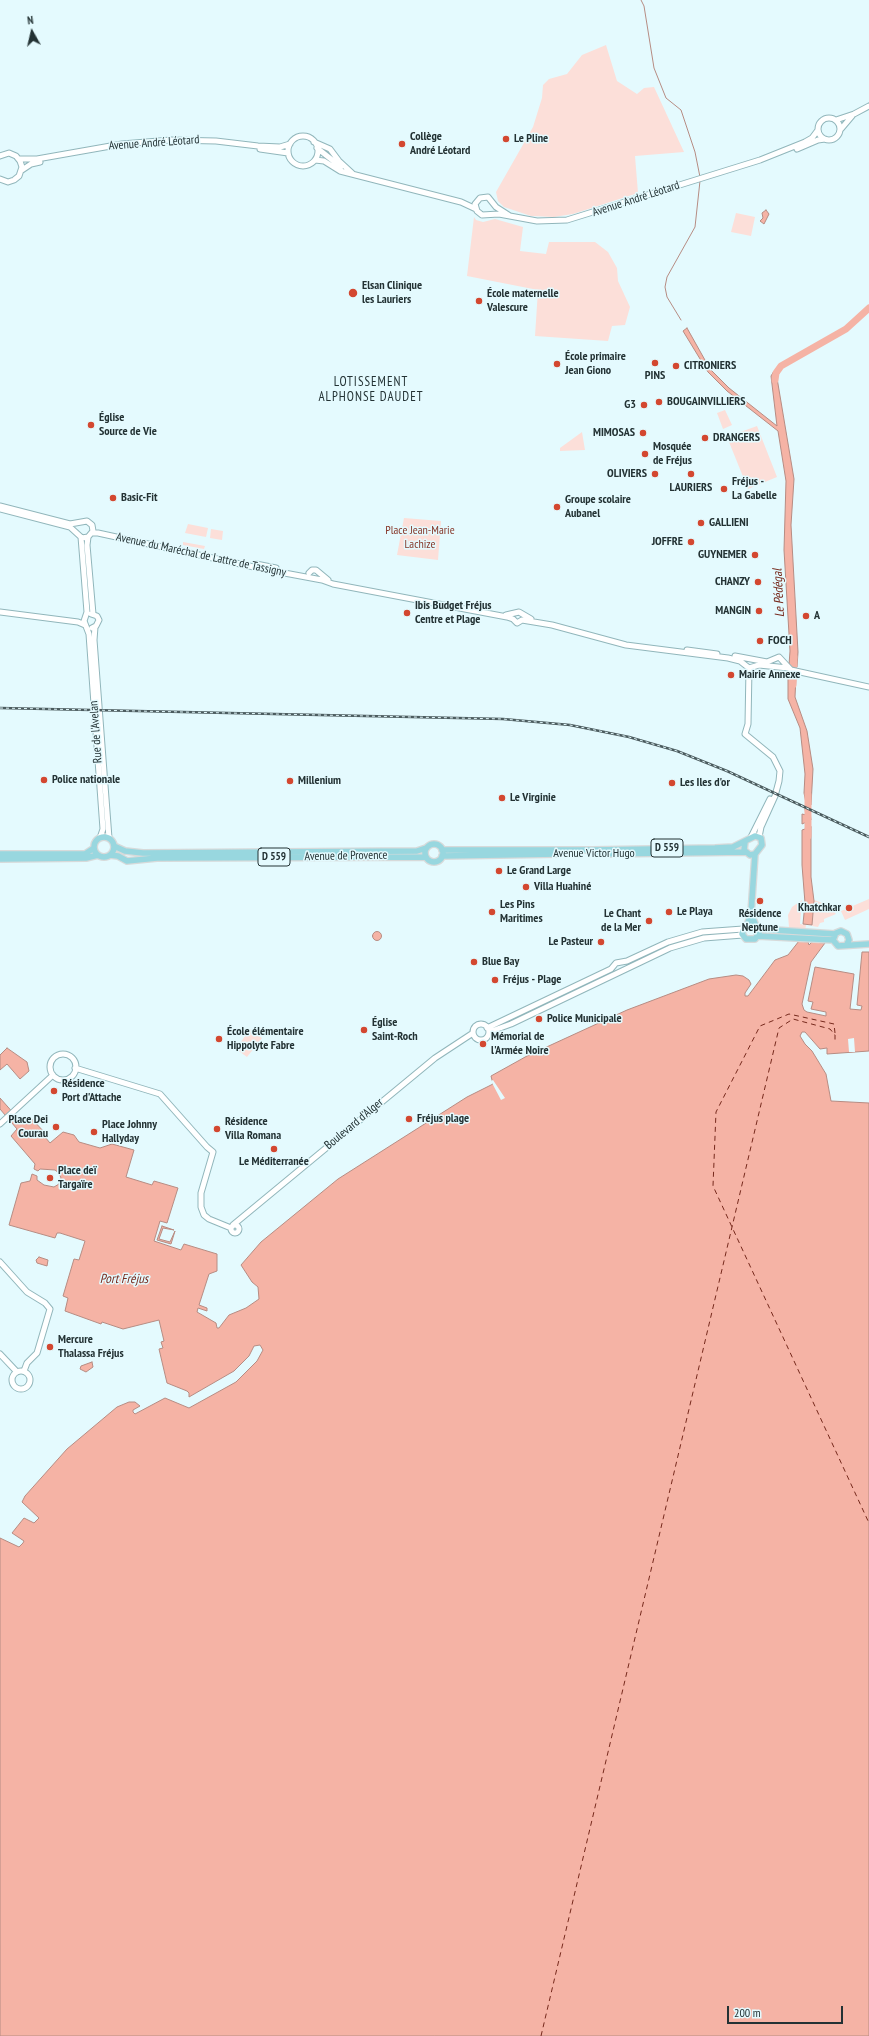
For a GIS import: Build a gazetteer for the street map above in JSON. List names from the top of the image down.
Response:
{
  "streets": {
    "main road": [
      "Avenue André Léotard",
      "Avenue du Maréchal de Lattre de Tassigny",
      "Rue de l'Avelan",
      "D 559",
      "Avenue Victor Hugo",
      "Avenue de Provence",
      "Boulevard d'Alger"
    ]
  },
  "crossings": [
    ["Rue de l'Avelan", "Avenue de Provence"],
    ["Avenue Victor Hugo", "Avenue de Provence"]
  ],
  "districts": ["LOTISSEMENT ALPHONSE DAUDET"],
  "water": ["Le Pédégal", "Port Fréjus"],
  "parks": ["Place Jean-Marie Lachize"],
  "places": [
    "Le Pline",
    "Collège André Léotard",
    "Elsan Clinique les Lauriers",
    "École maternelle Valescure",
    "PINS",
    "École primaire Jean Giono",
    "CITRONIERS",
    "BOUGAINVILLIERS",
    "G3",
    "Église Source de Vie",
    "MIMOSAS",
    "DRANGERS",
    "Mosquée de Fréjus",
    "OLIVIERS",
    "LAURIERS",
    "Fréjus - La Gabelle",
    "Basic-Fit",
    "Groupe scolaire Aubanel",
    "GALLIENI",
    "JOFFRE",
    "GUYNEMER",
    "CHANZY",
    "MANGIN",
    "Ibis Budget Fréjus Centre et Plage",
    "A",
    "FOCH",
    "Mairie Annexe",
    "Police nationale",
    "Millenium",
    "Les Iles d'or",
    "Le Virginie",
    "Le Grand Large",
    "Villa Huahiné",
    "Résidence Neptune",
    "Khatchkar",
    "Les Pins Maritimes",
    "Le Playa",
    "Le Chant de la Mer",
    "Le Pasteur",
    "Blue Bay",
    "Fréjus - Plage",
    "Police Municipale",
    "Église Saint-Roch",
    "École élémentaire Hippolyte Fabre",
    "Mémorial de l'Armée Noire",
    "Résidence Port d'Attache",
    "Fréjus plage",
    "Place Dei Courau",
    "Résidence Villa Romana",
    "Place Johnny Hallyday",
    "Le Méditerranée",
    "Place deï Targaïre",
    "Mercure Thalassa Fréjus"
  ],
  "scale_bar": "200 m",
  "north": "top"
}
